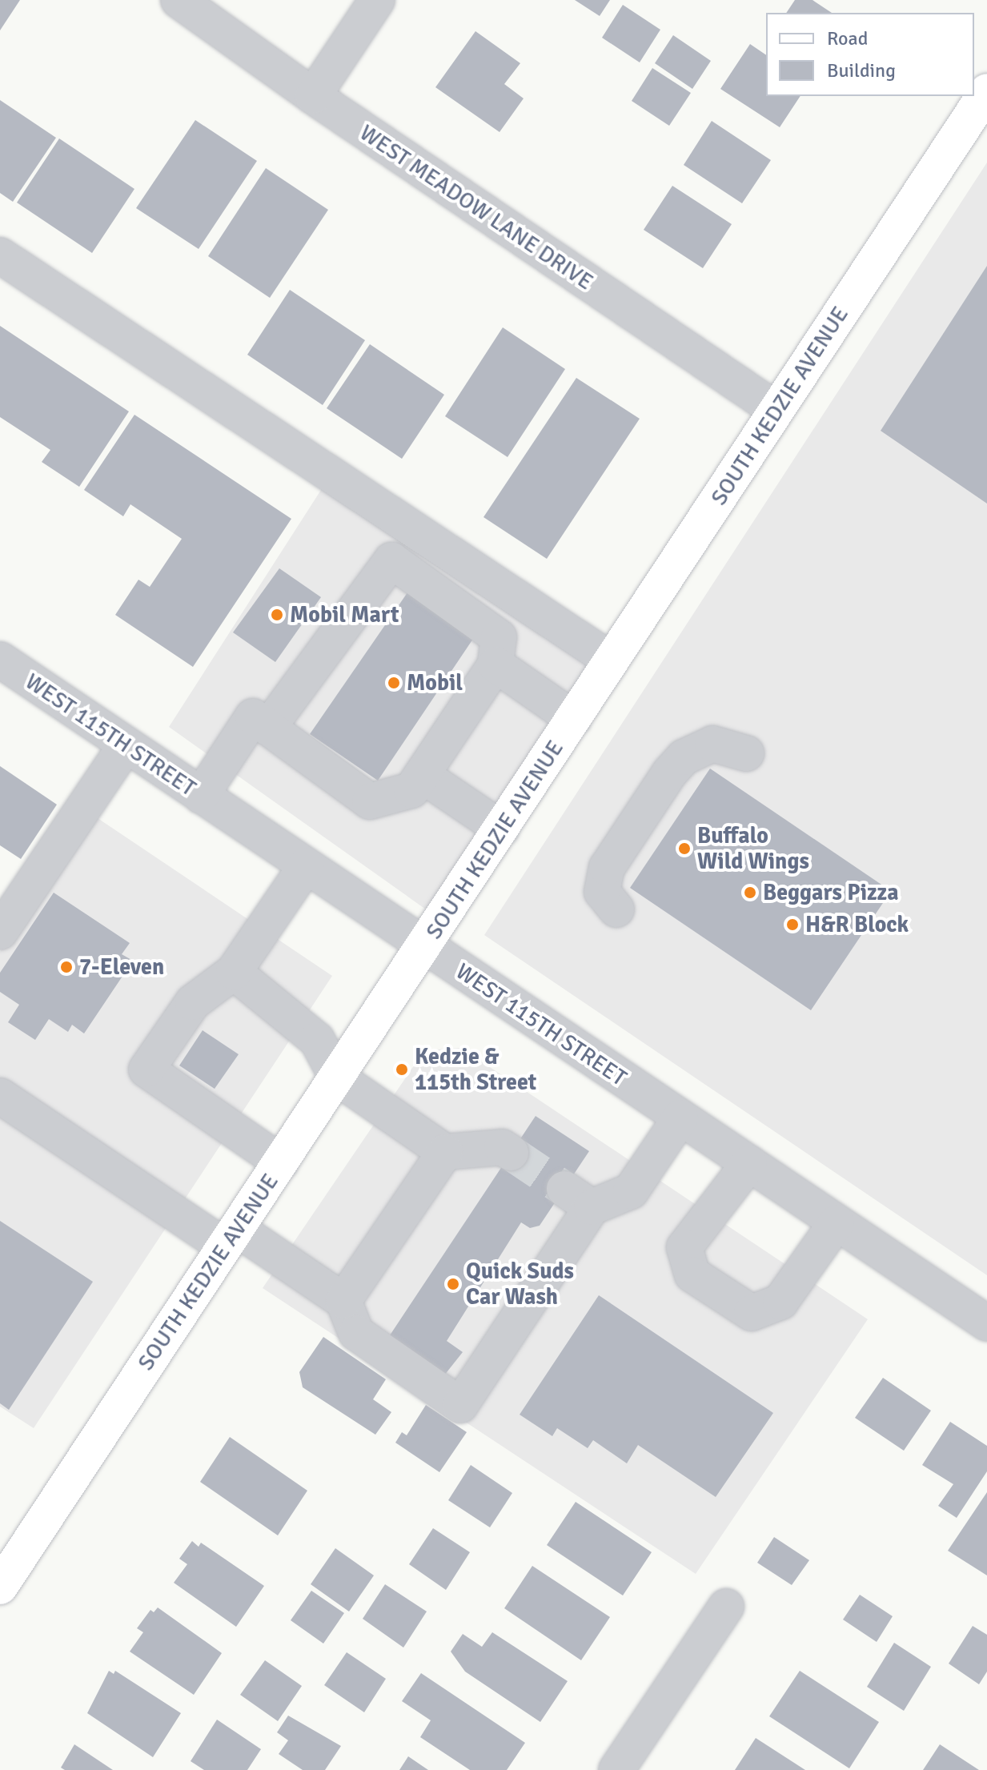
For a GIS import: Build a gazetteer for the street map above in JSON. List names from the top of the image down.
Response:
{
  "streets": {
    "main road": ["SOUTH KEDZIE AVENUE"],
    "street": ["WEST MEADOW LANE DRIVE", "WEST 115TH STREET"]
  },
  "crossings": [
    ["WEST MEADOW LANE DRIVE", "SOUTH KEDZIE AVENUE"],
    ["SOUTH KEDZIE AVENUE", "WEST 115TH STREET"]
  ],
  "places": [
    "Mobil Mart",
    "Mobil",
    "Buffalo Wild Wings",
    "Beggars Pizza",
    "H&R Block",
    "7-Eleven",
    "Kedzie & 115th Street",
    "Quick Suds Car Wash"
  ],
  "legend": ["Road", "Building"]
}
